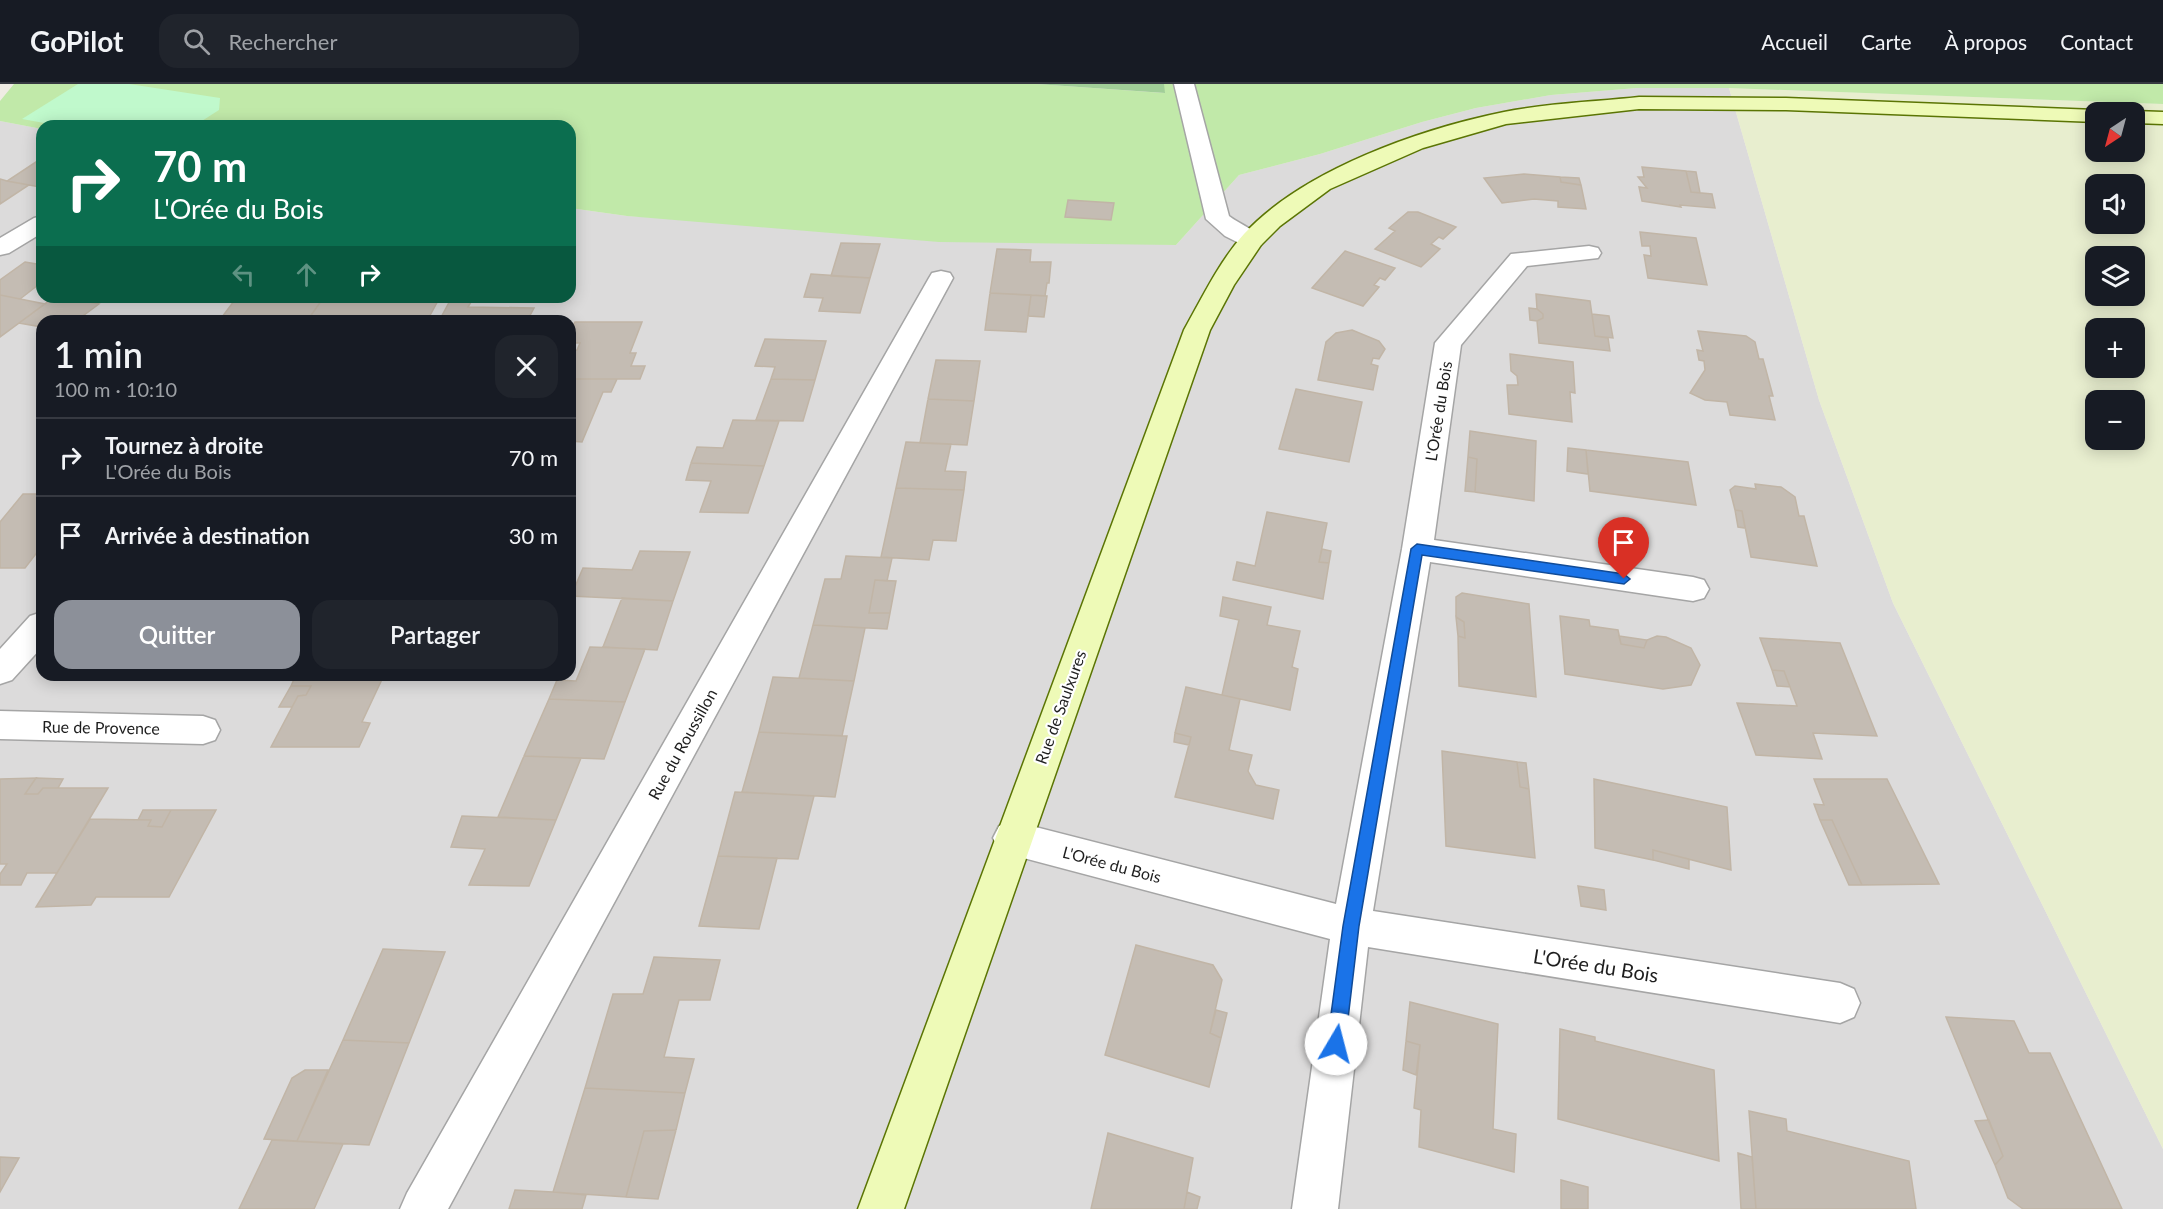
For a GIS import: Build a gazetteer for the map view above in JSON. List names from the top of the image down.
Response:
{
  "streets": {
    "street": [
      "L'Orée du Bois",
      "Rue de Saulxures",
      "Rue de Provence",
      "Rue du Roussillon"
    ]
  },
  "crossings": [
    ["L'Orée du Bois", "Rue de Saulxures"]
  ],
  "north": "bottom left",
  "page": {
    "header": "GoPilot",
    "search": "Rechercher",
    "nav": [
      "Accueil",
      "Carte",
      "À propos",
      "Contact"
    ],
    "map_buttons": ["+", "−"],
    "turn": ["70 m", "L'Orée du Bois"],
    "heading": ["1 min", "100 m · 10:10"],
    "list": [
      {
        "name": "Tournez à droite",
        "note": "L'Orée du Bois",
        "value": "70 m"
      },
      {
        "name": "Arrivée à destination",
        "value": "30 m"
      }
    ],
    "buttons": ["Quitter", "Partager"]
  }
}
